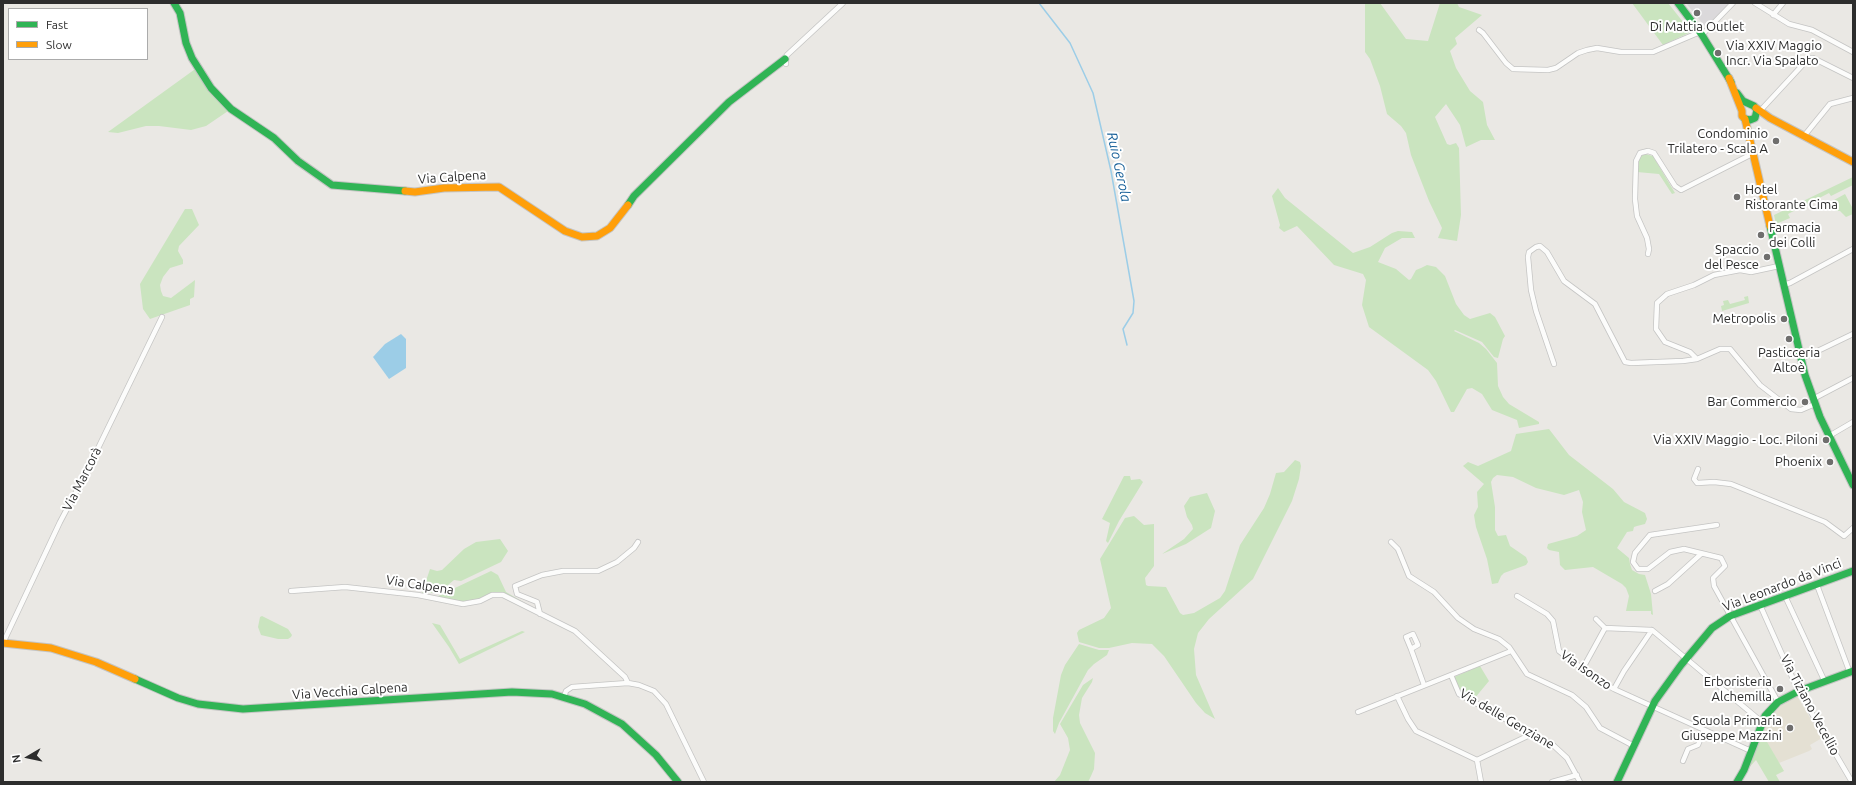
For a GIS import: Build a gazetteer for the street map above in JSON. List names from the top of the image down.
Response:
{
  "streets": {
    "street": [
      "Via Calpena",
      "Via Marcorà",
      "Via Leonardo da Vinci",
      "Via Isonzo",
      "Via Vecchia Calpena",
      "Via Tiziano Vecellio",
      "Via delle Genziane"
    ]
  },
  "crossings": [
    ["Via Marcorà", "Via Vecchia Calpena"],
    ["Via Leonardo da Vinci", "Via Isonzo"],
    ["Via Leonardo da Vinci", "Via Tiziano Vecellio"]
  ],
  "water": ["Ruio Gerola"],
  "places": [
    "Di Mattia Outlet",
    "Via XXIV Maggio Incr. Via Spalato",
    "Condominio Trilatero - Scala A",
    "Hotel Ristorante Cima",
    "Farmacia dei Colli",
    "Spaccio del Pesce",
    "Metropolis",
    "Pasticceria Altoè",
    "Bar Commercio",
    "Via XXIV Maggio - Loc. Piloni",
    "Phoenix",
    "Erboristeria Alchemilla",
    "Scuola Primaria Giuseppe Mazzini"
  ],
  "legend": ["Fast", "Slow"],
  "north": "left"
}
